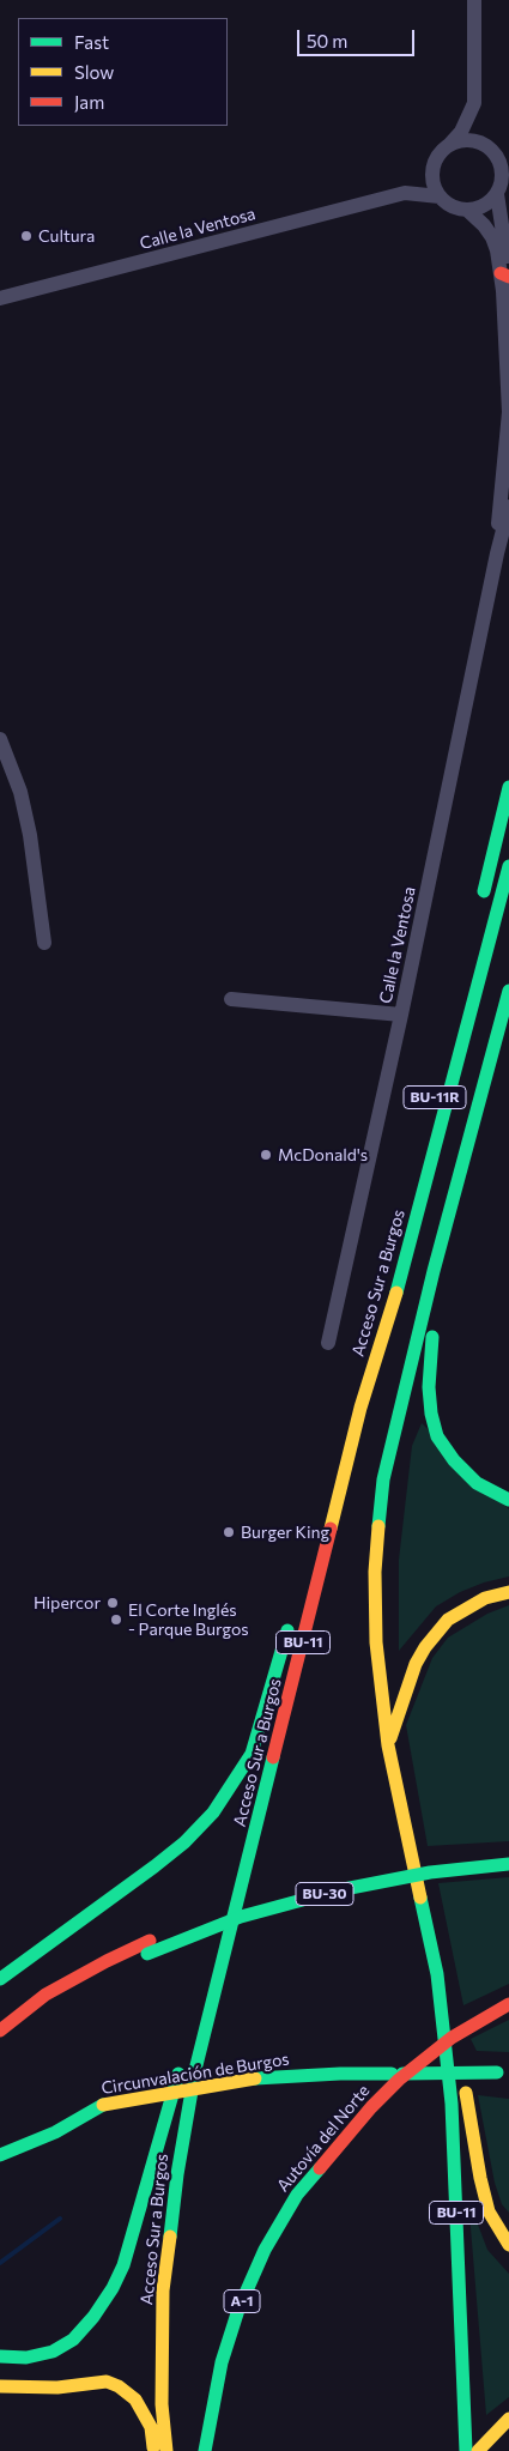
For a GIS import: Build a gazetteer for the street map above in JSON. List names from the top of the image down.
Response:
{
  "streets": {
    "highway": [
      "BU-11R",
      "Acceso Sur a Burgos",
      "BU-11",
      "BU-30",
      "Circunvalación de Burgos",
      "Autovía del Norte",
      "A-1"
    ],
    "street": ["Calle la Ventosa"]
  },
  "crossings": [
    ["BU-11R", "Acceso Sur a Burgos"]
  ],
  "places": [
    "Cultura",
    "McDonald's",
    "Burger King",
    "Hipercor",
    "El Corte Inglés - Parque Burgos"
  ],
  "legend": ["Fast", "Slow", "Jam"],
  "scale_bar": "50 m"
}
